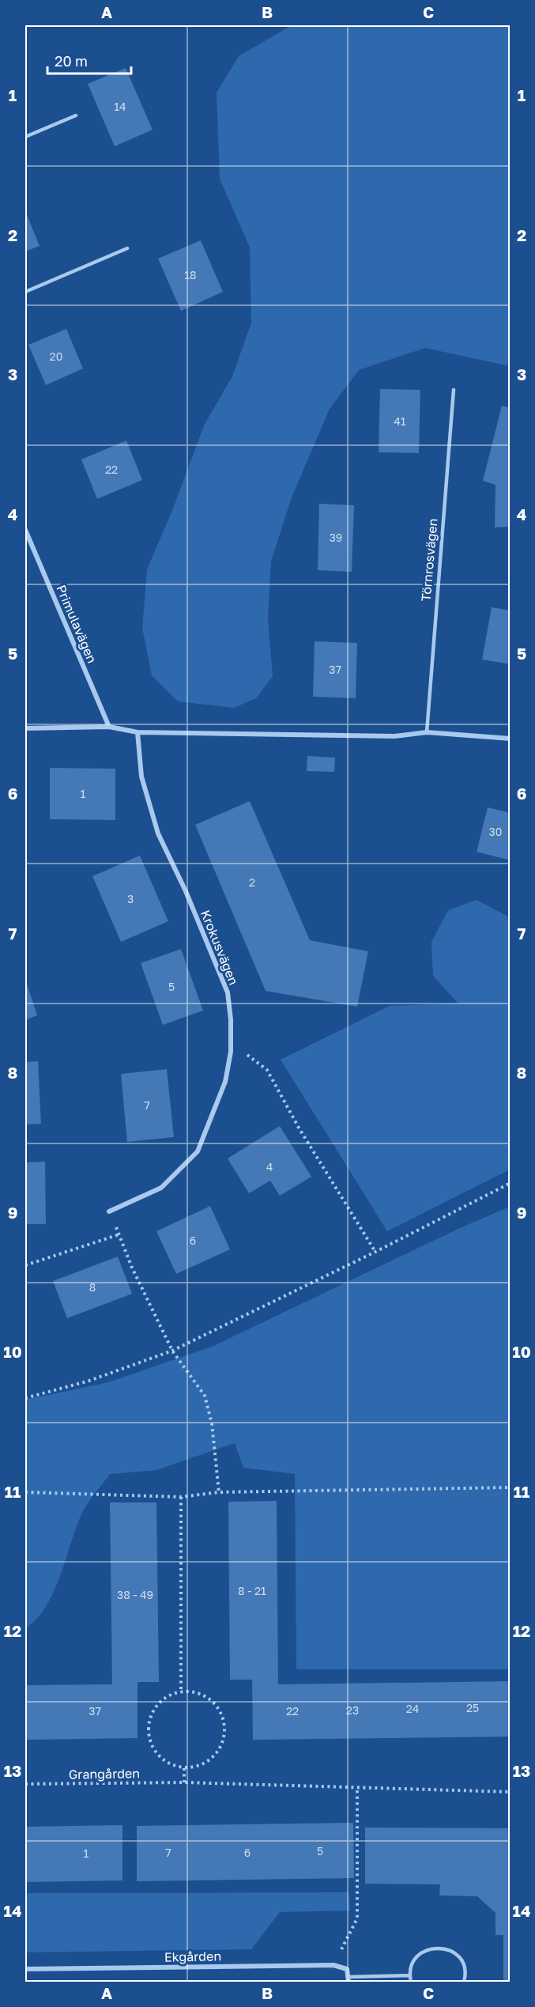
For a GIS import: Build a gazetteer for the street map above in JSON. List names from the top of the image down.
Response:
{
  "streets": {
    "street": ["Primulavägen", "Krokusvägen", "Ekgården"],
    "lane": ["Törnrosvägen"],
    "path": ["Grangården"]
  },
  "house_numbers": [
    "14",
    "18",
    "20",
    "41",
    "22",
    "39",
    "37",
    "1",
    "30",
    "2",
    "3",
    "5",
    "7",
    "4",
    "6",
    "8",
    "8 - 21",
    "38 - 49",
    "25",
    "24",
    "23",
    "37",
    "22",
    "5",
    "7",
    "6",
    "1"
  ],
  "scale_bar": "20 m",
  "grid": {
    "columns": ["A", "B", "C"],
    "rows": [
      "1",
      "2",
      "3",
      "4",
      "5",
      "6",
      "7",
      "8",
      "9",
      "10",
      "11",
      "12",
      "13",
      "14"
    ]
  }
}
